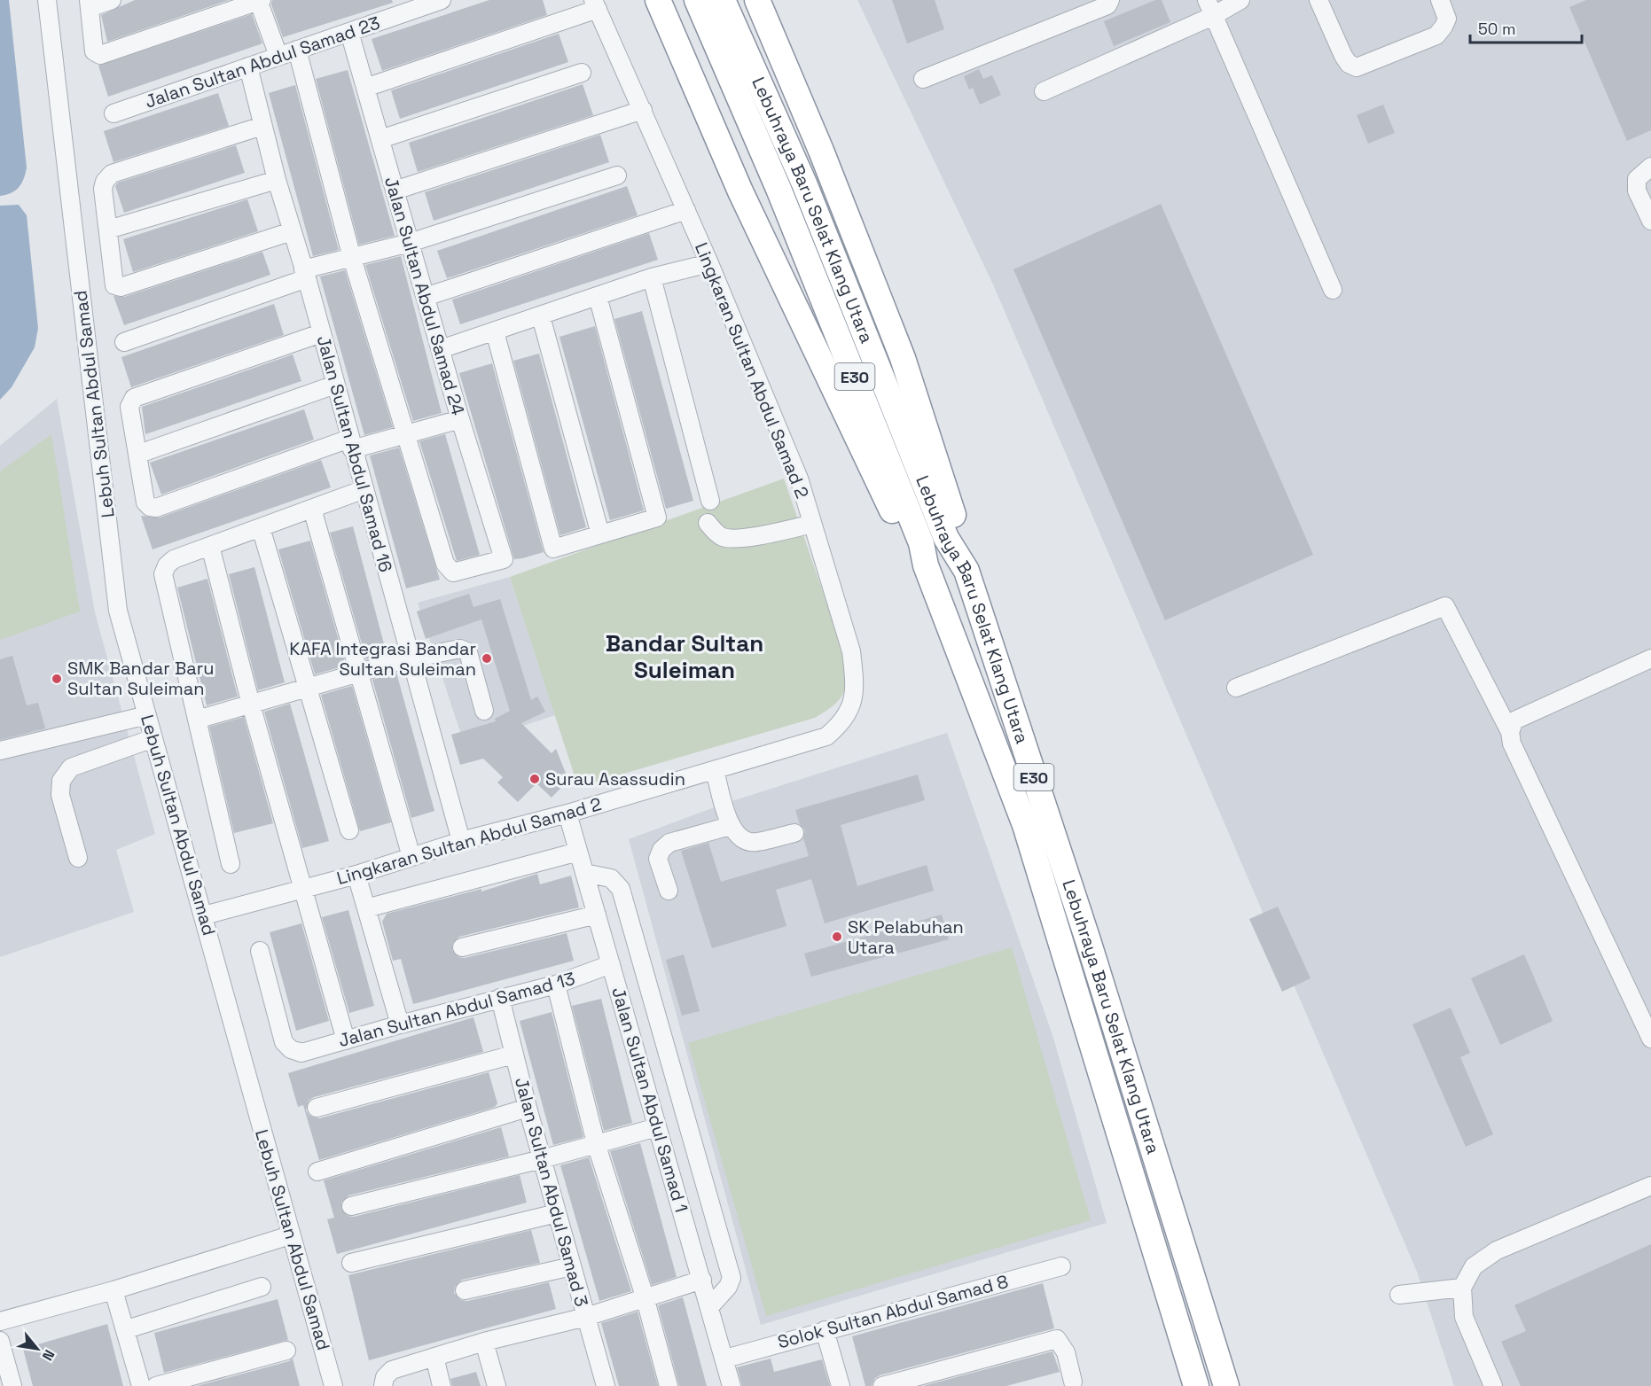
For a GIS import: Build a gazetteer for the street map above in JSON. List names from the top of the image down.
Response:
{
  "streets": {
    "highway": ["Lebuhraya Baru Selat Klang Utara", "E30"],
    "street": [
      "Jalan Sultan Abdul Samad 23",
      "Jalan Sultan Abdul Samad 24",
      "Lingkaran Sultan Abdul Samad 2",
      "Lebuh Sultan Abdul Samad",
      "Jalan Sultan Abdul Samad 16",
      "Jalan Sultan Abdul Samad 13",
      "Jalan Sultan Abdul Samad 1",
      "Jalan Sultan Abdul Samad 3",
      "Solok Sultan Abdul Samad 8"
    ]
  },
  "crossings": [
    ["Jalan Sultan Abdul Samad 23", "Jalan Sultan Abdul Samad 24"],
    ["Jalan Sultan Abdul Samad 23", "Jalan Sultan Abdul Samad 16"],
    ["Lingkaran Sultan Abdul Samad 2", "Lebuh Sultan Abdul Samad"],
    ["Lingkaran Sultan Abdul Samad 2", "Jalan Sultan Abdul Samad 16"],
    ["Lingkaran Sultan Abdul Samad 2", "Jalan Sultan Abdul Samad 1"],
    ["Jalan Sultan Abdul Samad 13", "Jalan Sultan Abdul Samad 1"],
    ["Jalan Sultan Abdul Samad 13", "Jalan Sultan Abdul Samad 3"],
    ["Jalan Sultan Abdul Samad 1", "Solok Sultan Abdul Samad 8"]
  ],
  "districts": ["Bandar Sultan Suleiman"],
  "places": [
    "KAFA Integrasi Bandar Sultan Suleiman",
    "SMK Bandar Baru Sultan Suleiman",
    "Surau Asassudin",
    "SK Pelabuhan Utara"
  ],
  "scale_bar": "50 m",
  "north": "bottom right"
}
